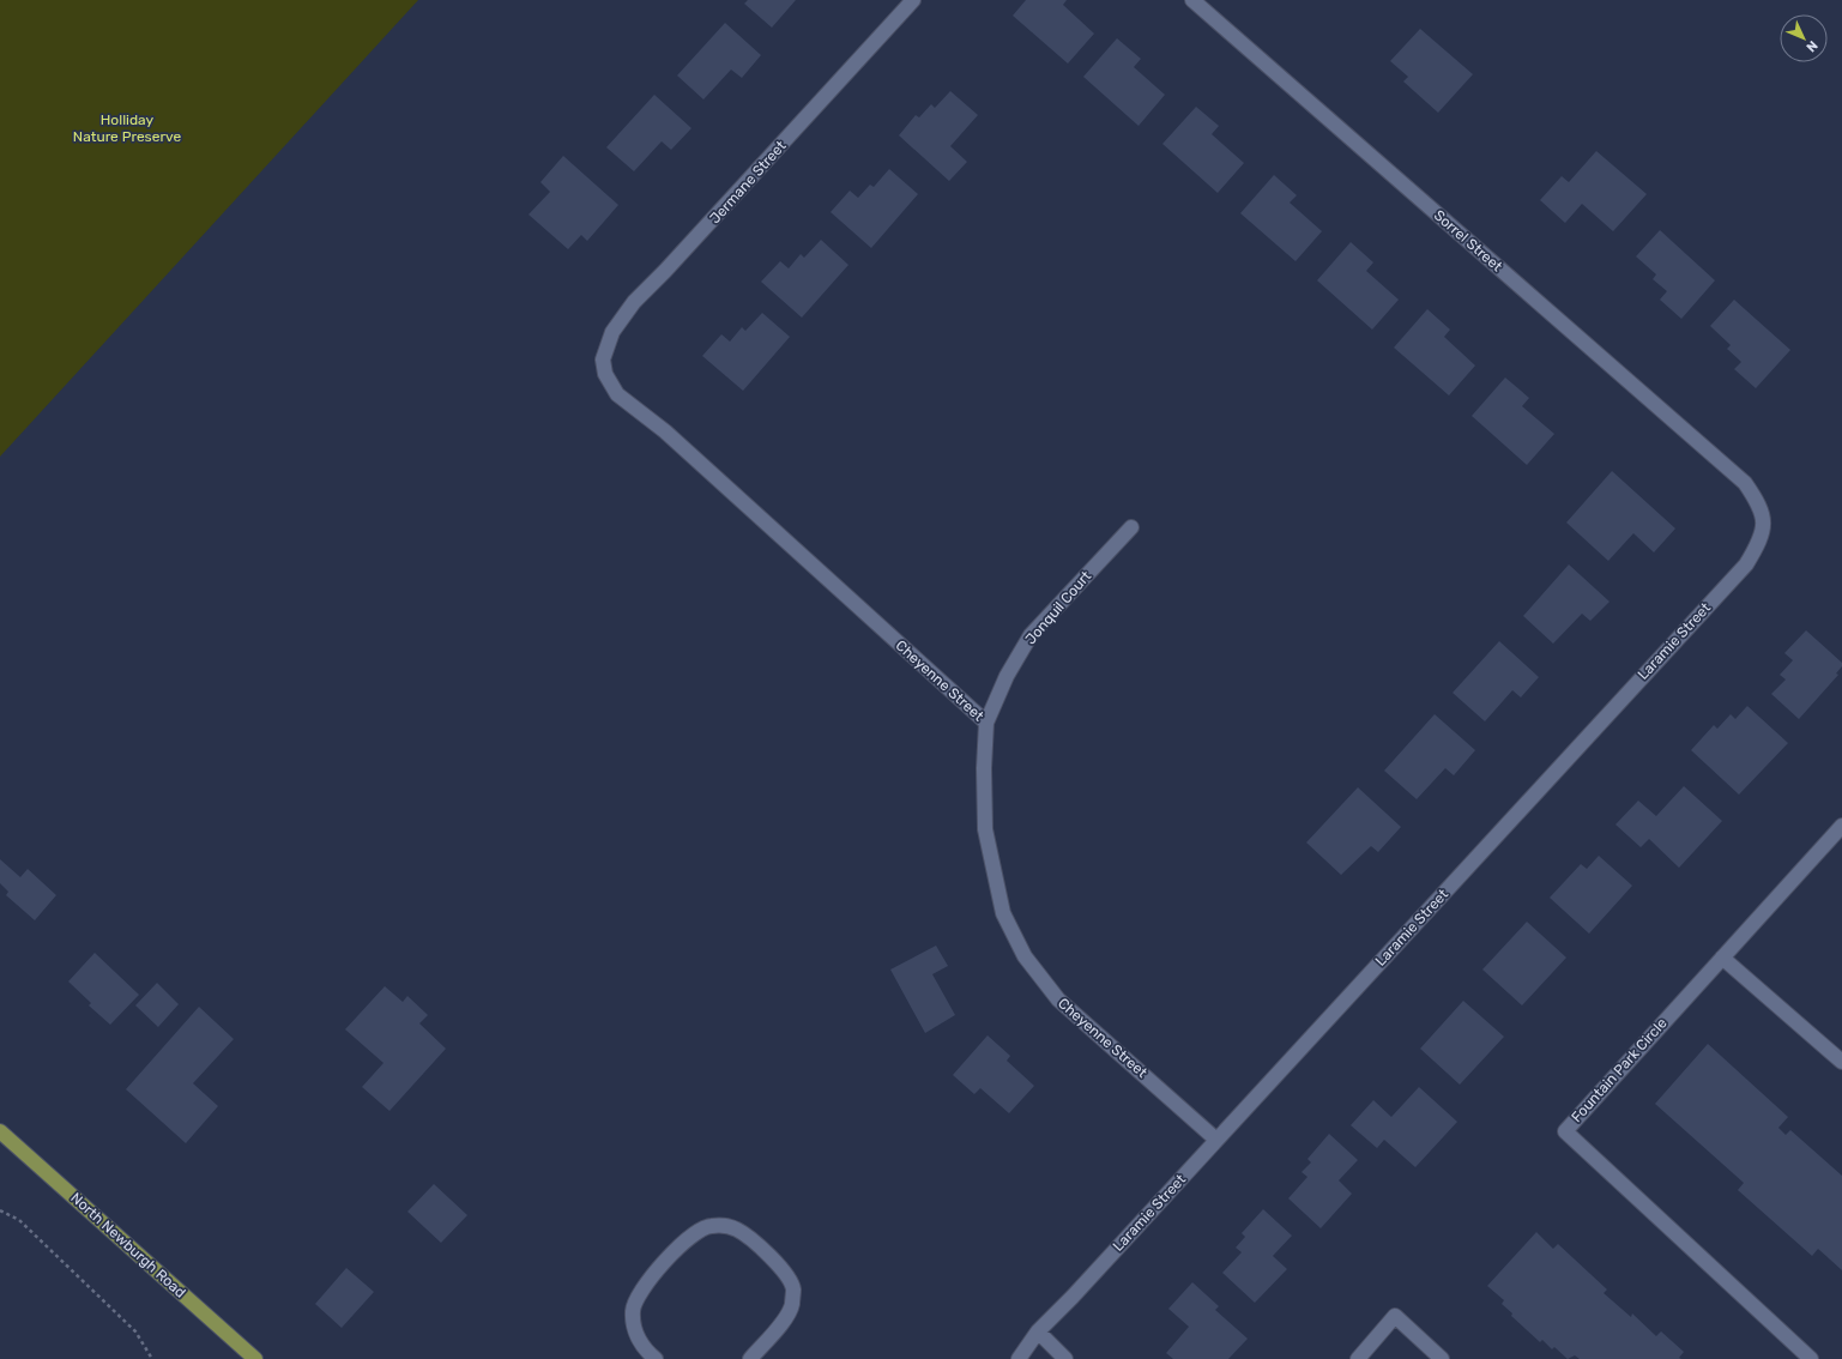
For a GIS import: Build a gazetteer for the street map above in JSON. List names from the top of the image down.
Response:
{
  "streets": {
    "main road": ["North Newburgh Road"],
    "street": [
      "Jermane Street",
      "Sorrel Street",
      "Jonquil Court",
      "Laramie Street",
      "Cheyenne Street",
      "Fountain Park Circle"
    ]
  },
  "crossings": [
    ["Jermane Street", "Cheyenne Street"],
    ["Sorrel Street", "Laramie Street"],
    ["Jonquil Court", "Cheyenne Street"],
    ["Laramie Street", "Cheyenne Street"]
  ],
  "parks": ["Holliday Nature Preserve"],
  "north": "bottom right"
}
